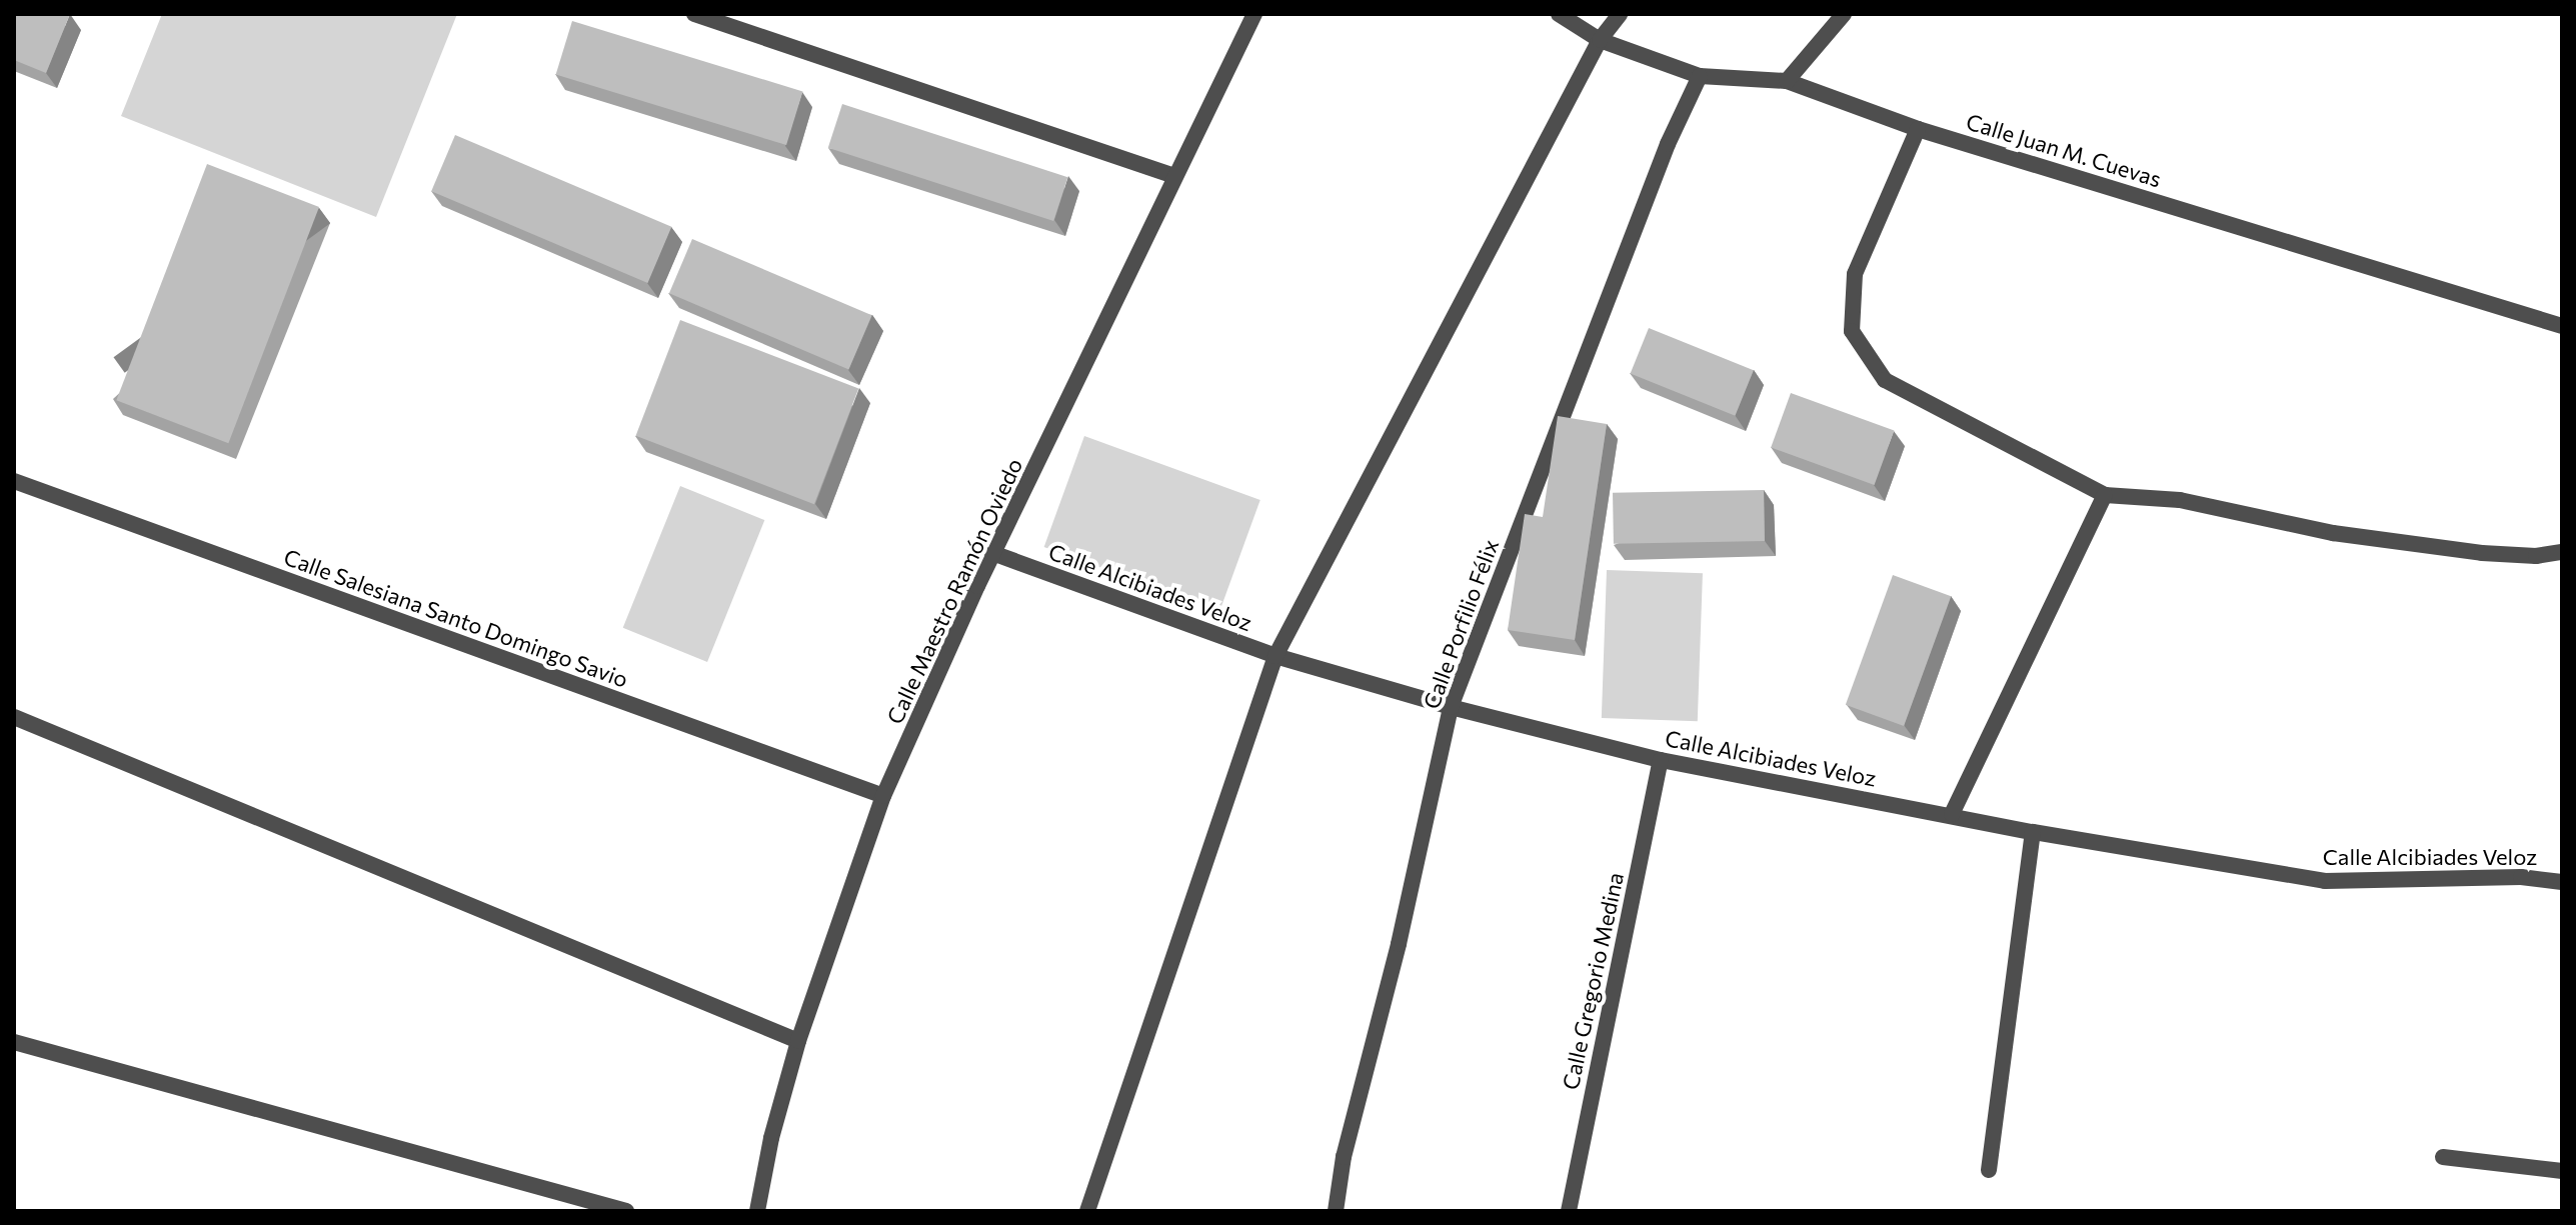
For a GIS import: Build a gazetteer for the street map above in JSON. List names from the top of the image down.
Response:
{
  "streets": {
    "street": [
      "Calle Juan M. Cuevas",
      "Calle Alcibiades Veloz",
      "Calle Maestro Ramón Oviedo",
      "Calle Salesiana Santo Domingo Savio",
      "Calle Porfilio Félix",
      "Calle Gregorio Medina"
    ]
  },
  "crossings": [
    ["Calle Juan M. Cuevas", "Calle Porfilio Félix"],
    ["Calle Alcibiades Veloz", "Calle Maestro Ramón Oviedo"],
    ["Calle Alcibiades Veloz", "Calle Porfilio Félix"],
    ["Calle Alcibiades Veloz", "Calle Gregorio Medina"],
    ["Calle Maestro Ramón Oviedo", "Calle Salesiana Santo Domingo Savio"]
  ]
}
